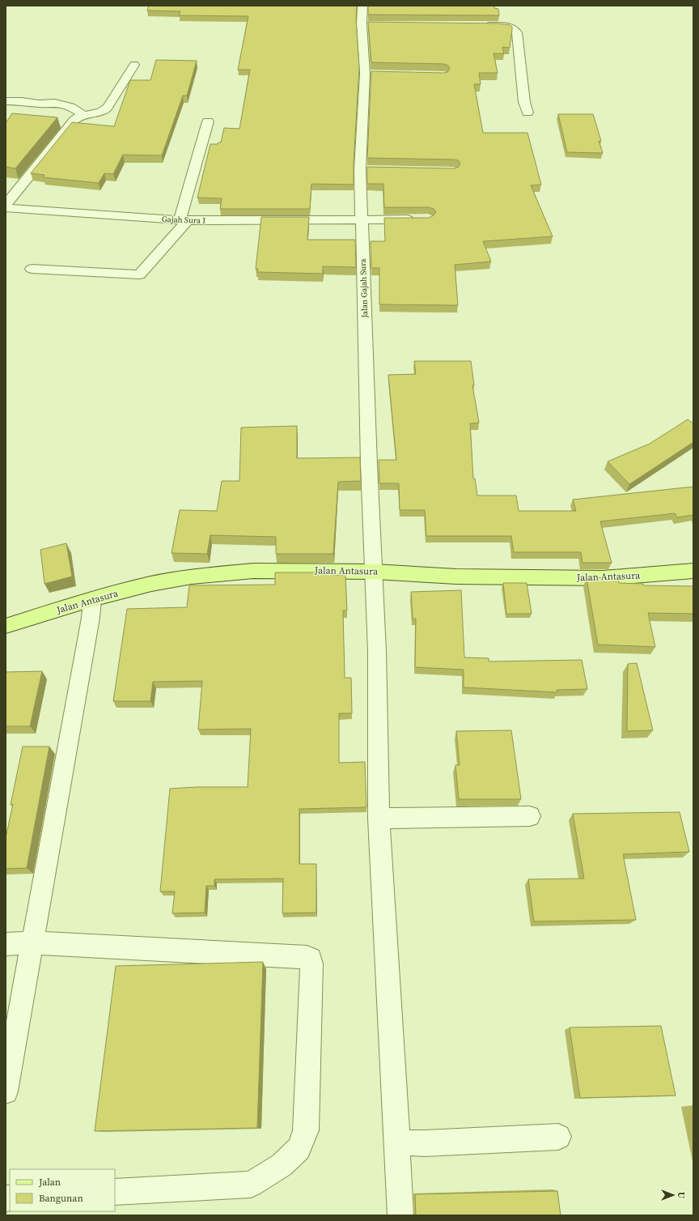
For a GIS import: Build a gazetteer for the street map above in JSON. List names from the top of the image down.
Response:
{
  "streets": {
    "main road": ["Jalan Antasura"],
    "street": ["Gajah Sura I", "Jalan Gajah Sura"]
  },
  "crossings": [
    ["Gajah Sura I", "Jalan Gajah Sura"],
    ["Jalan Gajah Sura", "Jalan Antasura"]
  ],
  "legend": ["Jalan", "Bangunan"],
  "north": "right"
}
